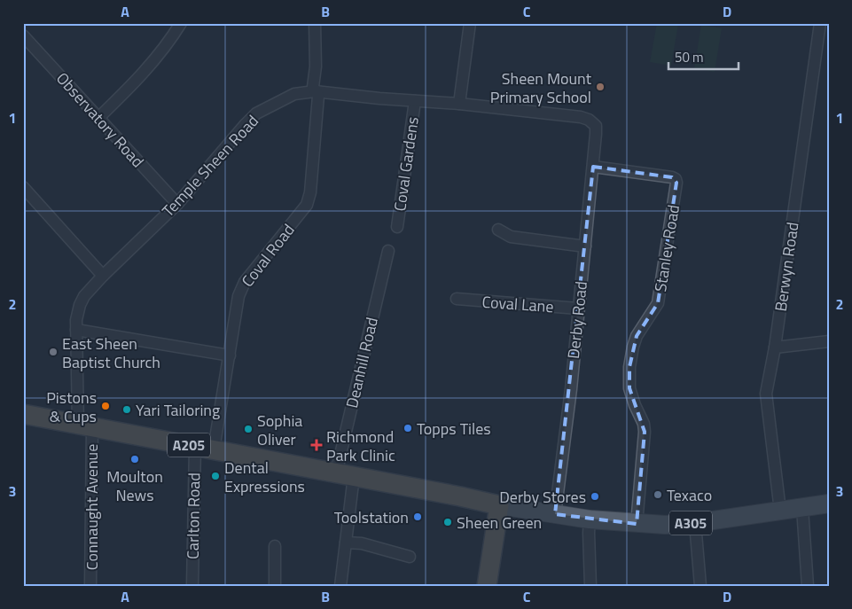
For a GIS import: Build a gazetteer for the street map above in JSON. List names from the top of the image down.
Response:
{
  "streets": {
    "highway": ["A205"],
    "main road": ["A305"],
    "street": [
      "Observatory Road",
      "Coval Gardens",
      "Temple Sheen Road",
      "Stanley Road",
      "Coval Road",
      "Berwyn Road",
      "Coval Lane",
      "Derby Road",
      "Deanhill Road",
      "Connaught Avenue",
      "Carlton Road"
    ]
  },
  "crossings": [
    ["Observatory Road", "Temple Sheen Road"],
    ["Coval Gardens", "Temple Sheen Road"],
    ["Temple Sheen Road", "Coval Road"],
    ["Temple Sheen Road", "Derby Road"],
    ["Temple Sheen Road", "A205"],
    ["Temple Sheen Road", "Connaught Avenue"],
    ["Stanley Road", "Derby Road"],
    ["Stanley Road", "A305"],
    ["Coval Road", "A205"],
    ["Berwyn Road", "A305"],
    ["Coval Lane", "Derby Road"],
    ["Derby Road", "A305"],
    ["Deanhill Road", "A205"],
    ["A205", "Connaught Avenue"],
    ["A205", "Carlton Road"],
    ["A205", "A305"]
  ],
  "places": {
    "other": [
      "Sheen Mount Primary School",
      "East Sheen Baptist Church",
      "Pistons & Cups",
      "Yari Tailoring",
      "Topps Tiles",
      "Sophia Oliver",
      "Moulton News",
      "Dental Expressions",
      "Texaco",
      "Derby Stores",
      "Toolstation",
      "Sheen Green"
    ],
    "health": ["Richmond Park Clinic"]
  },
  "scale_bar": "50 m",
  "grid": {
    "columns": [
      "A",
      "B",
      "C",
      "D"
    ],
    "rows": ["1", "2", "3"]
  }
}
